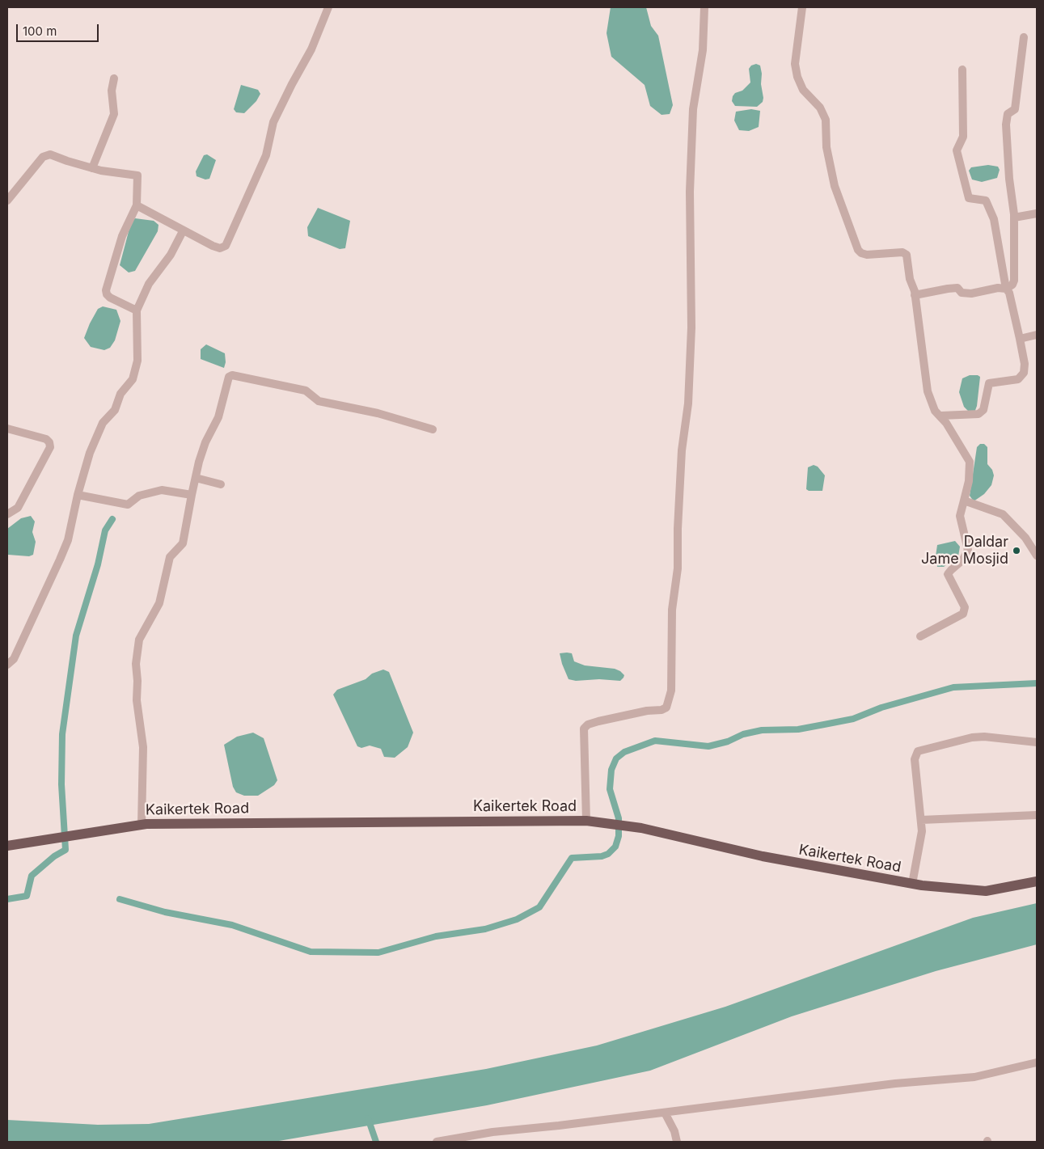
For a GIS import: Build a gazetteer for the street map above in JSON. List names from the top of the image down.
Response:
{
  "streets": {
    "main road": ["Kaikertek Road"]
  },
  "places": ["Daldar Jame Mosjid"],
  "scale_bar": "100 m"
}
